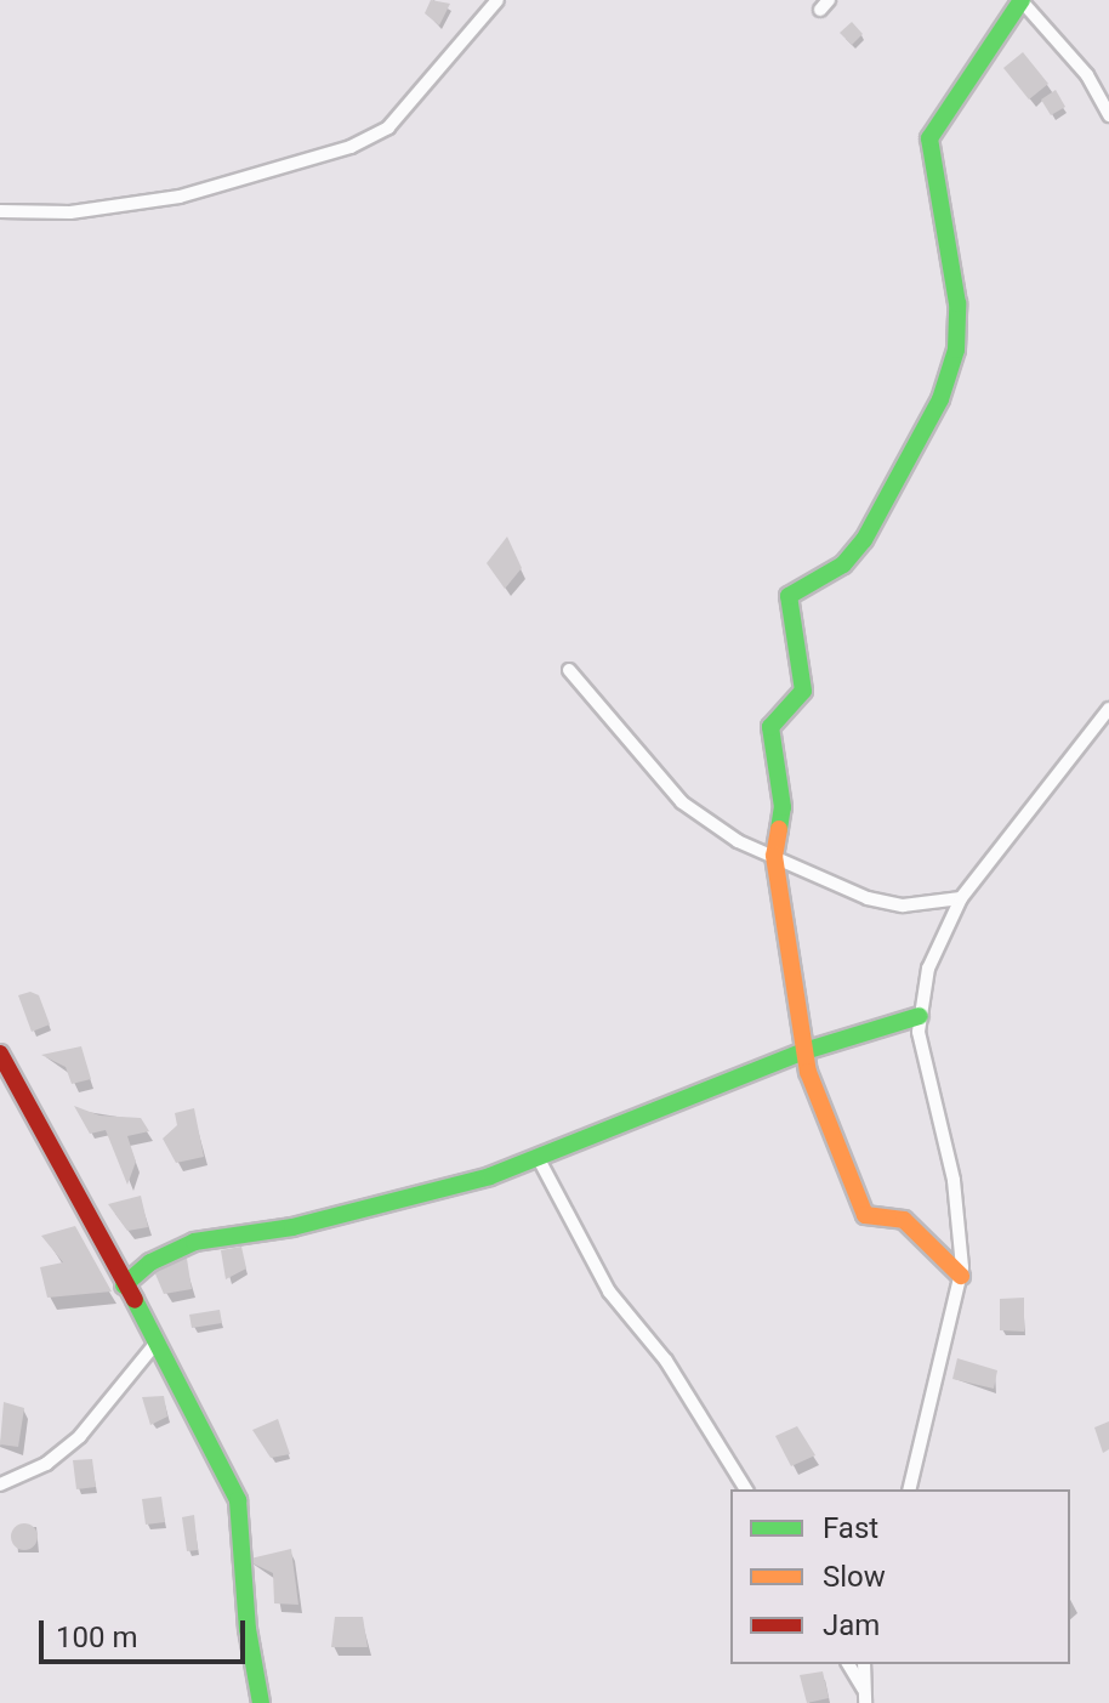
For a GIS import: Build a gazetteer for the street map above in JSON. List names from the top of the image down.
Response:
{
  "legend": ["Fast", "Slow", "Jam"],
  "scale_bar": "100 m"
}
